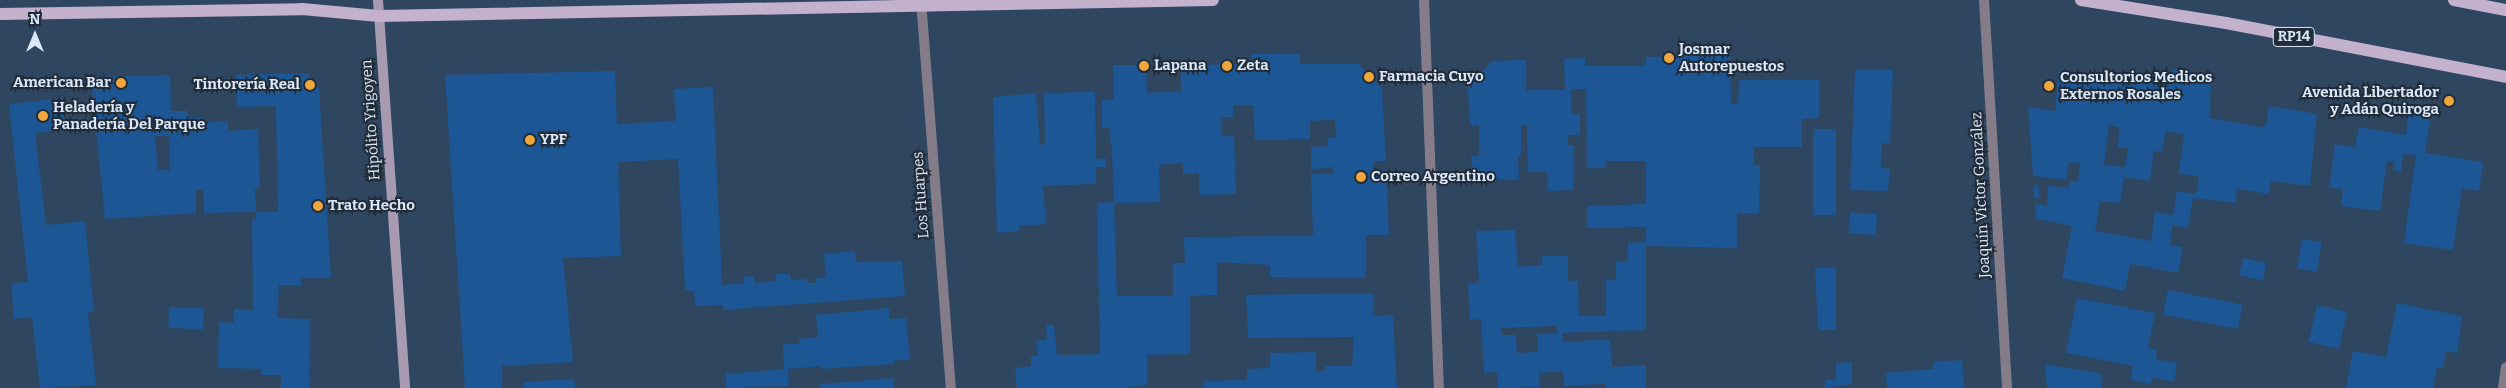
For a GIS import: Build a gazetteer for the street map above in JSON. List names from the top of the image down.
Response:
{
  "streets": {
    "main road": ["RP14", "Hipólito Yrigoyen"],
    "street": ["Los Huarpes", "Joaquín Víctor González"]
  },
  "places": [
    "Josmar Autorepuestos",
    "Lapana",
    "Zeta",
    "Farmacia Cuyo",
    "American Bar",
    "Tintorería Real",
    "Consultorios Medicos Externos Rosales",
    "Avenida Libertador y Adán Quiroga",
    "Heladería y Panadería Del Parque",
    "YPF",
    "Correo Argentino",
    "Trato Hecho"
  ],
  "north": "top"
}
